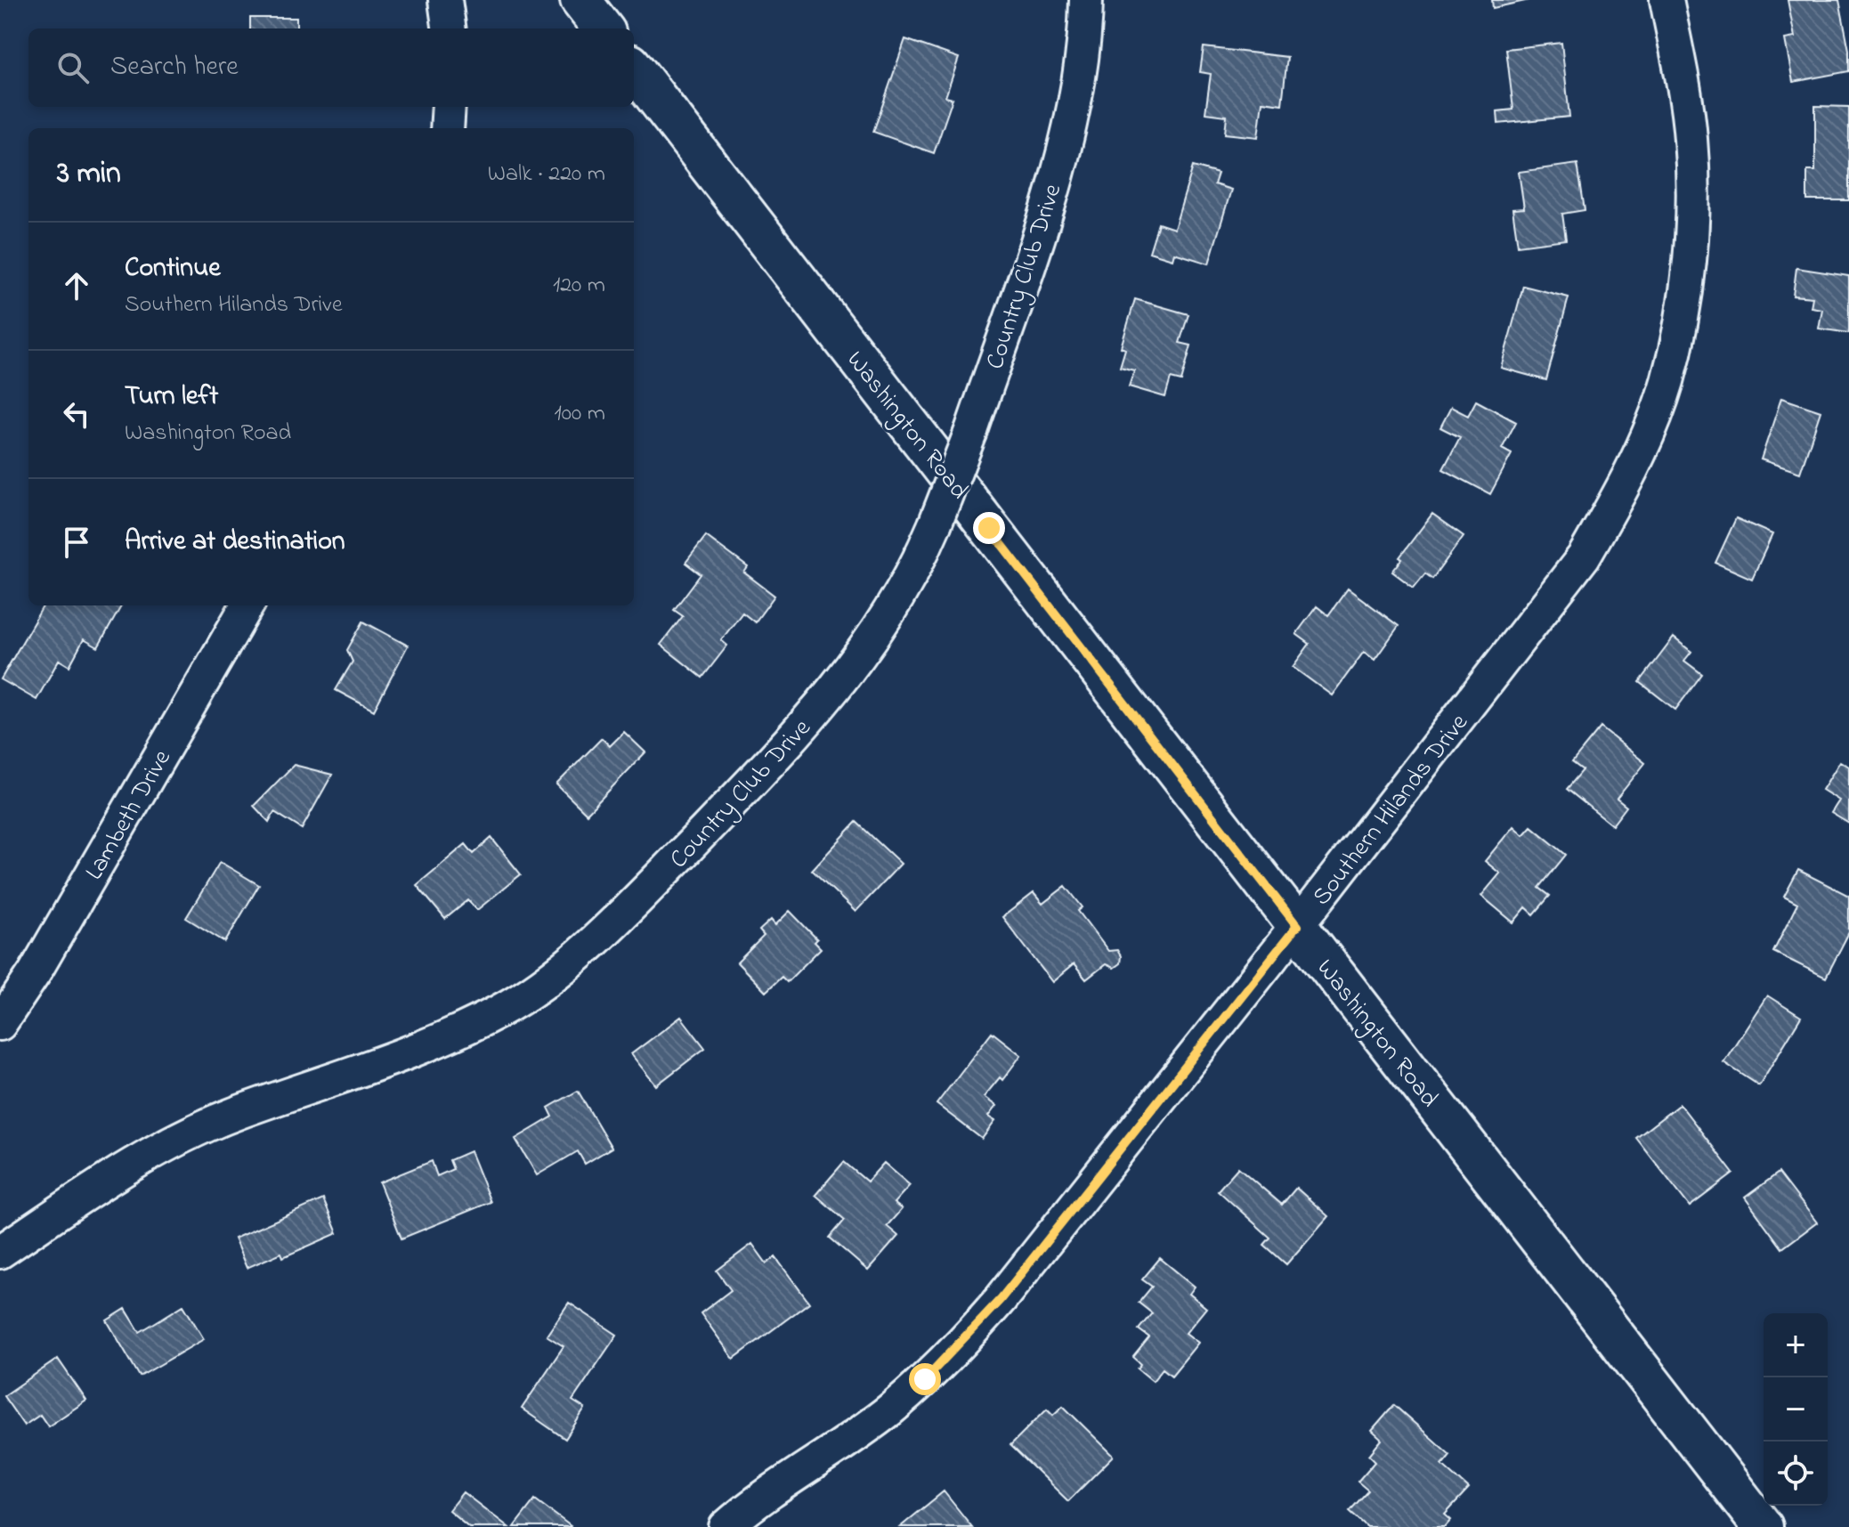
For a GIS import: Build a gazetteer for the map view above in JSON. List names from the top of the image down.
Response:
{
  "streets": {
    "main road": ["Washington Road"],
    "street": ["Country Club Drive", "Southern Hilands Drive", "Lambeth Drive"]
  },
  "crossings": [
    ["Washington Road", "Southern Hilands Drive"]
  ],
  "page": {
    "search": "Search here",
    "heading": ["3 min", "Walk · 220 m"],
    "list": [
      ["Continue", "Southern Hilands Drive", "120 m"],
      ["Turn left", "Washington Road", "100 m"],
      "Arrive at destination"
    ],
    "map_buttons": ["+", "−"]
  }
}
